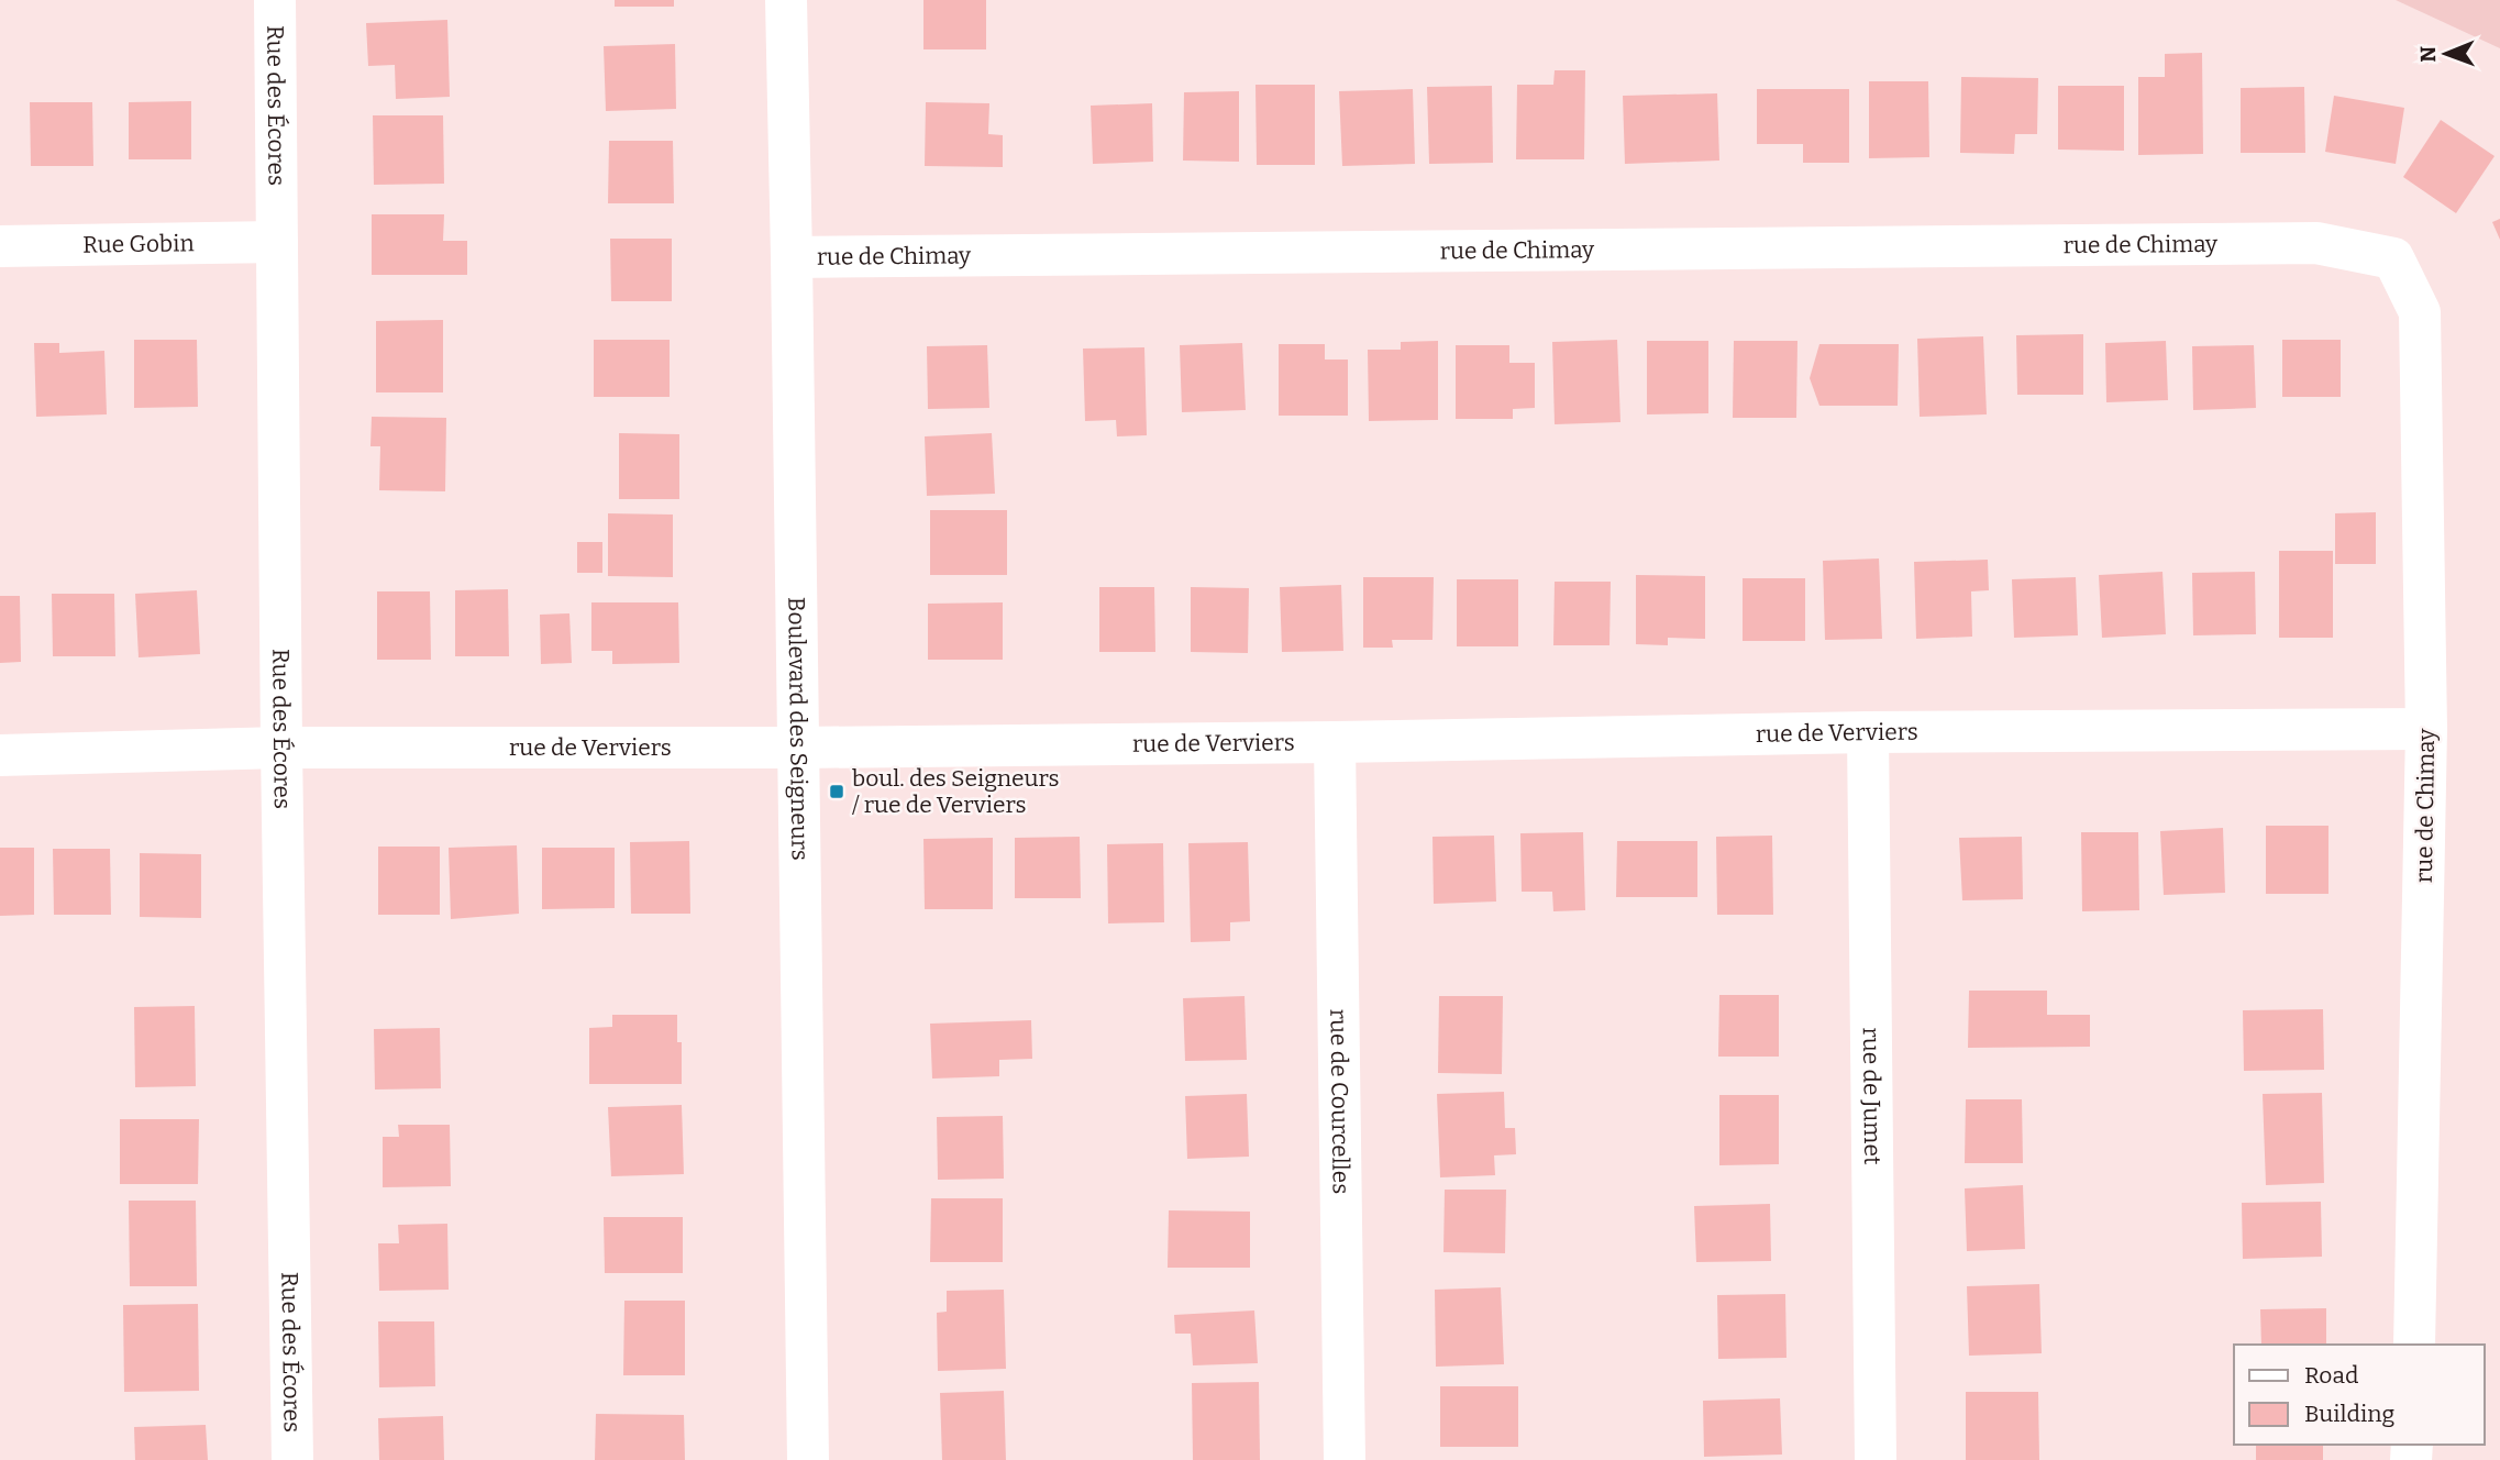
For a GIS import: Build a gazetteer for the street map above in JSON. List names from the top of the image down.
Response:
{
  "streets": {
    "street": [
      "Rue des Écores",
      "Rue Gobin",
      "rue de Chimay",
      "Boulevard des Seigneurs",
      "rue de Verviers",
      "rue de Jumet",
      "rue de Courcelles"
    ]
  },
  "crossings": [
    ["Rue des Écores", "Rue Gobin"],
    ["Rue des Écores", "rue de Verviers"],
    ["rue de Chimay", "Boulevard des Seigneurs"],
    ["rue de Chimay", "rue de Verviers"],
    ["Boulevard des Seigneurs", "rue de Verviers"],
    ["rue de Verviers", "rue de Jumet"],
    ["rue de Verviers", "rue de Courcelles"]
  ],
  "places": {
    "transit": ["boul. des Seigneurs / rue de Verviers"]
  },
  "legend": ["Road", "Building"],
  "north": "left"
}
